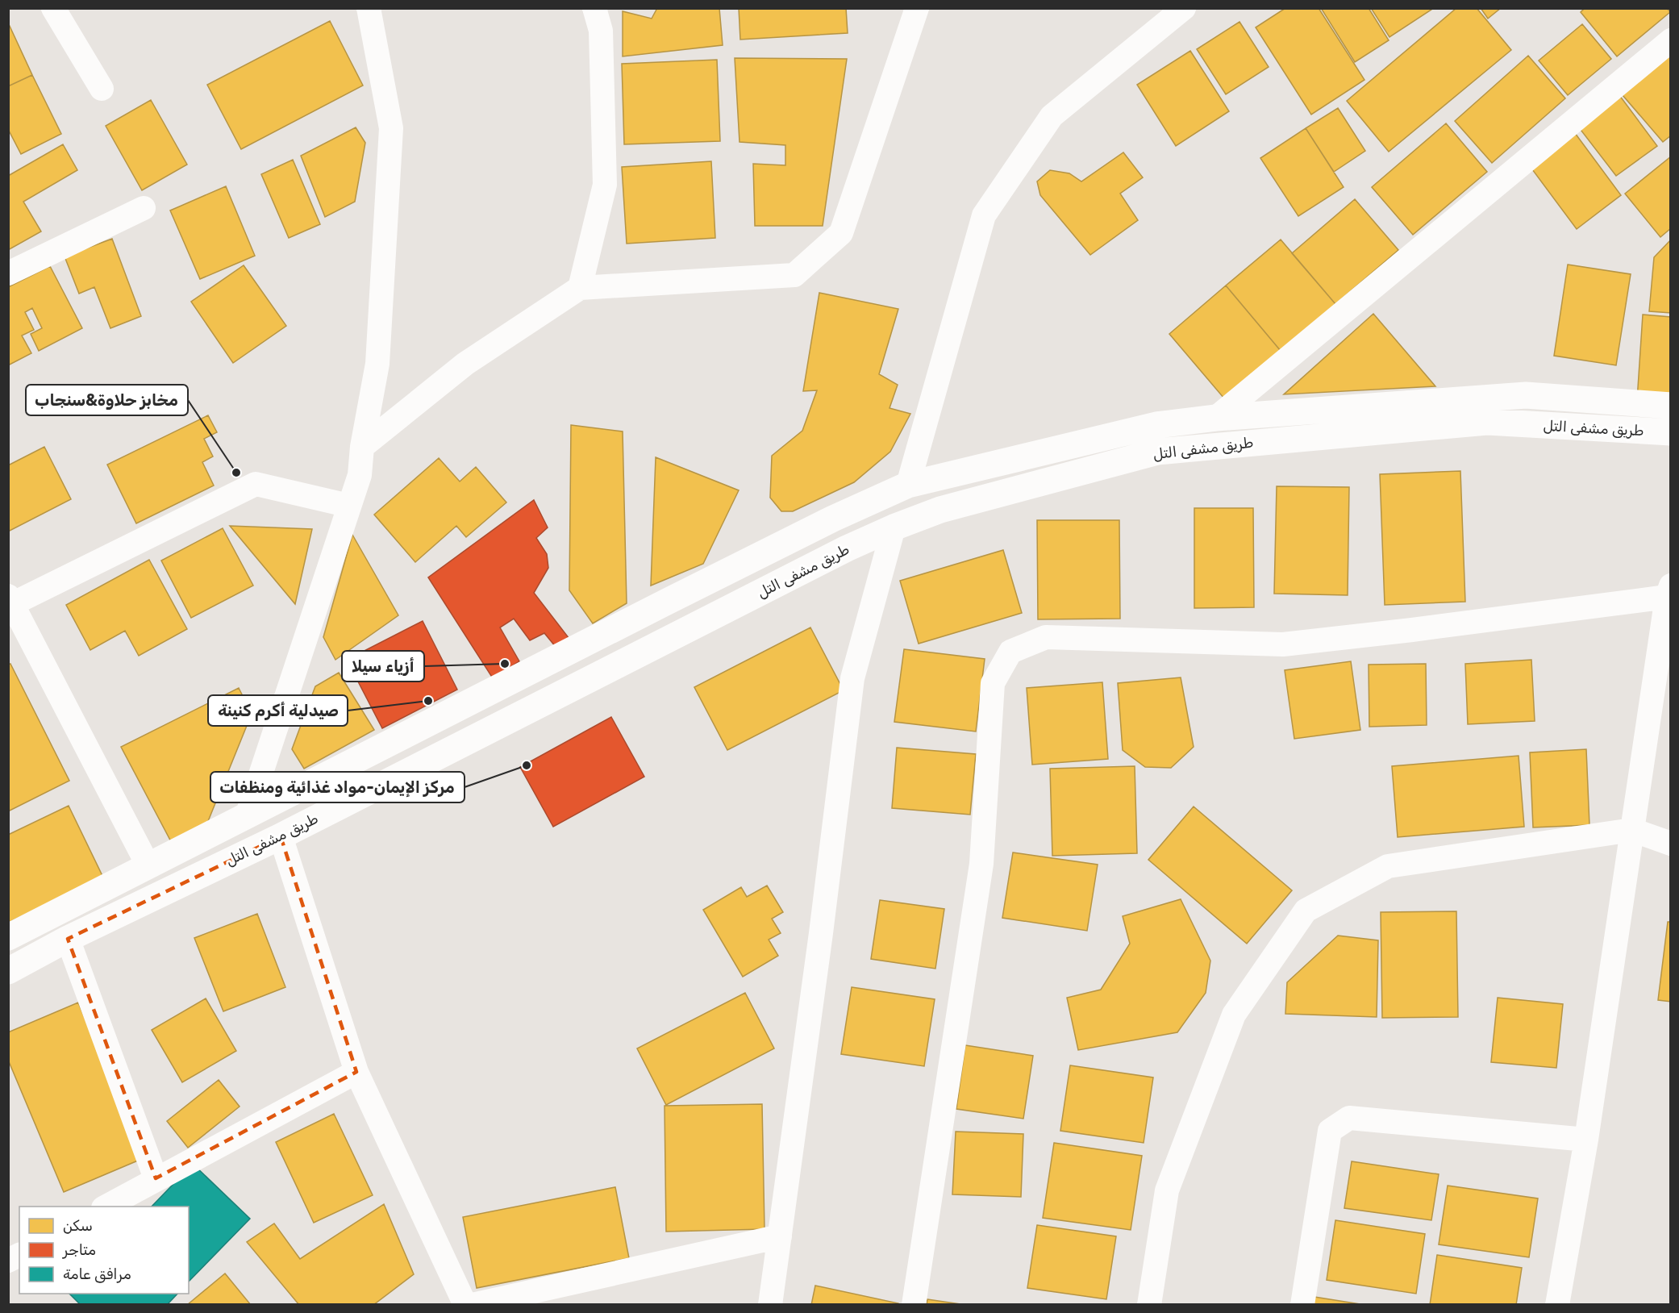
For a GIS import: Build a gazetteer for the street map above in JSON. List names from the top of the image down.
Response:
{
  "streets": {
    "street": ["طريق مشفى التل"]
  },
  "places": [
    "مخابز حلاوة&سنجاب",
    "أزياء سيلا",
    "صيدلية أكرم كنينة",
    "مركز الإيمان-مواد غذائية ومنظفات"
  ],
  "legend": ["سكن", "متاجر", "مرافق عامة"]
}
